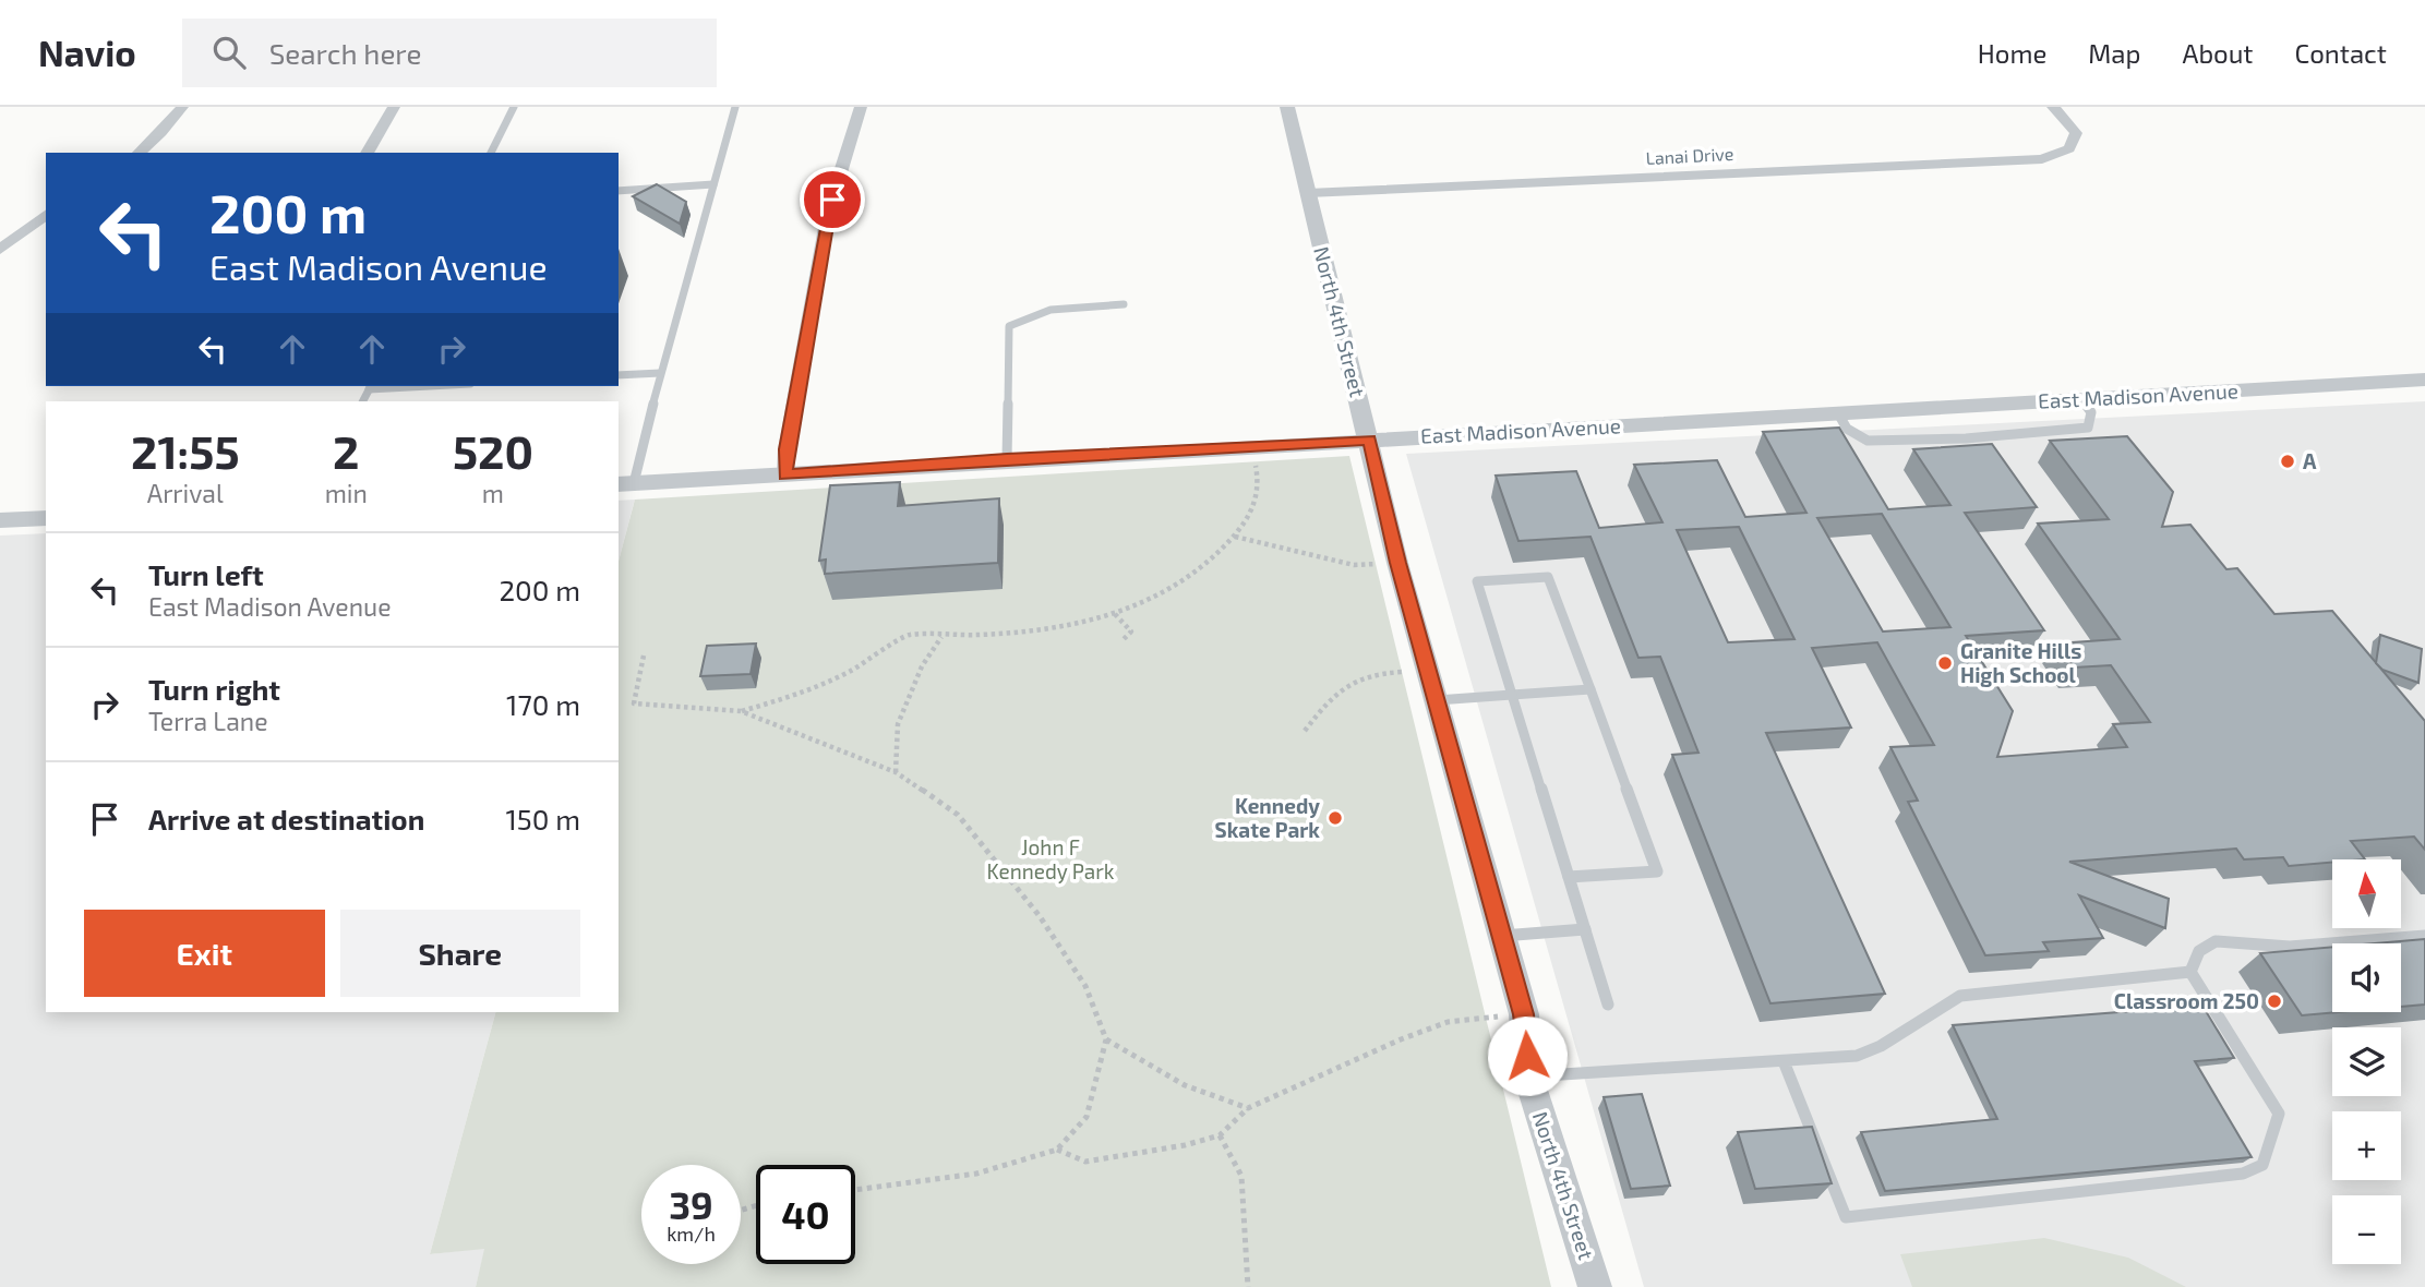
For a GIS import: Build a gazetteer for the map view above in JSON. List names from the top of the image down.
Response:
{
  "streets": {
    "street": ["Lanai Drive", "North 4th Street", "East Madison Avenue"]
  },
  "crossings": [
    ["Lanai Drive", "North 4th Street"],
    ["North 4th Street", "East Madison Avenue"]
  ],
  "parks": ["John F Kennedy Park"],
  "places": [
    "A",
    "Granite Hills High School",
    "Kennedy Skate Park",
    "Classroom 250"
  ],
  "north": "top",
  "page": {
    "header": "Navio",
    "search": "Search here",
    "nav": [
      "Home",
      "Map",
      "About",
      "Contact"
    ],
    "turn": ["200 m", "East Madison Avenue"],
    "eta": [
      "21:55",
      "Arrival",
      "2",
      "min",
      "520",
      "m"
    ],
    "list": [
      {
        "name": "Turn left",
        "note": "East Madison Avenue",
        "value": "200 m"
      },
      {
        "name": "Turn right",
        "note": "Terra Lane",
        "value": "170 m"
      },
      {
        "name": "Arrive at destination",
        "value": "150 m"
      }
    ],
    "map_buttons": ["+", "−"],
    "buttons": ["Exit", "Share"],
    "speed": "39 km/h",
    "limit": "40"
  }
}
